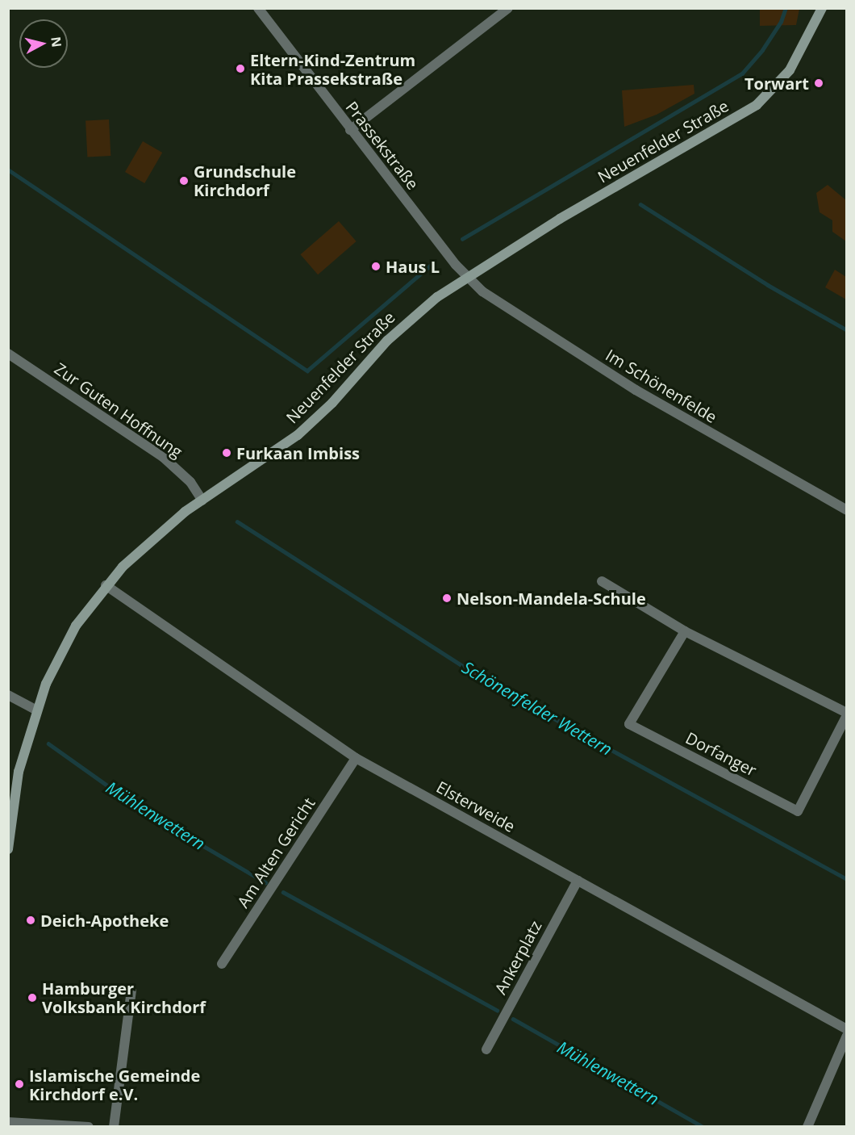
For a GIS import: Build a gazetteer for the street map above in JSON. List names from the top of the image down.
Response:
{
  "streets": {
    "main road": ["Neuenfelder Straße"],
    "street": [
      "Prassekstraße",
      "Im Schönenfelde",
      "Zur Guten Hoffnung",
      "Dorfanger",
      "Elsterweide",
      "Am Alten Gericht",
      "Ankerplatz"
    ]
  },
  "crossings": [
    ["Neuenfelder Straße", "Prassekstraße"],
    ["Neuenfelder Straße", "Im Schönenfelde"],
    ["Neuenfelder Straße", "Zur Guten Hoffnung"],
    ["Neuenfelder Straße", "Elsterweide"],
    ["Prassekstraße", "Im Schönenfelde"],
    ["Elsterweide", "Am Alten Gericht"],
    ["Elsterweide", "Ankerplatz"]
  ],
  "water": ["Schönenfelder Wettern", "Mühlenwettern"],
  "places": [
    "Eltern-Kind-Zentrum Kita Prassekstraße",
    "Torwart",
    "Grundschule Kirchdorf",
    "Haus L",
    "Furkaan Imbiss",
    "Nelson-Mandela-Schule",
    "Deich-Apotheke",
    "Hamburger Volksbank Kirchdorf",
    "Islamische Gemeinde Kirchdorf e.V."
  ],
  "north": "right"
}
